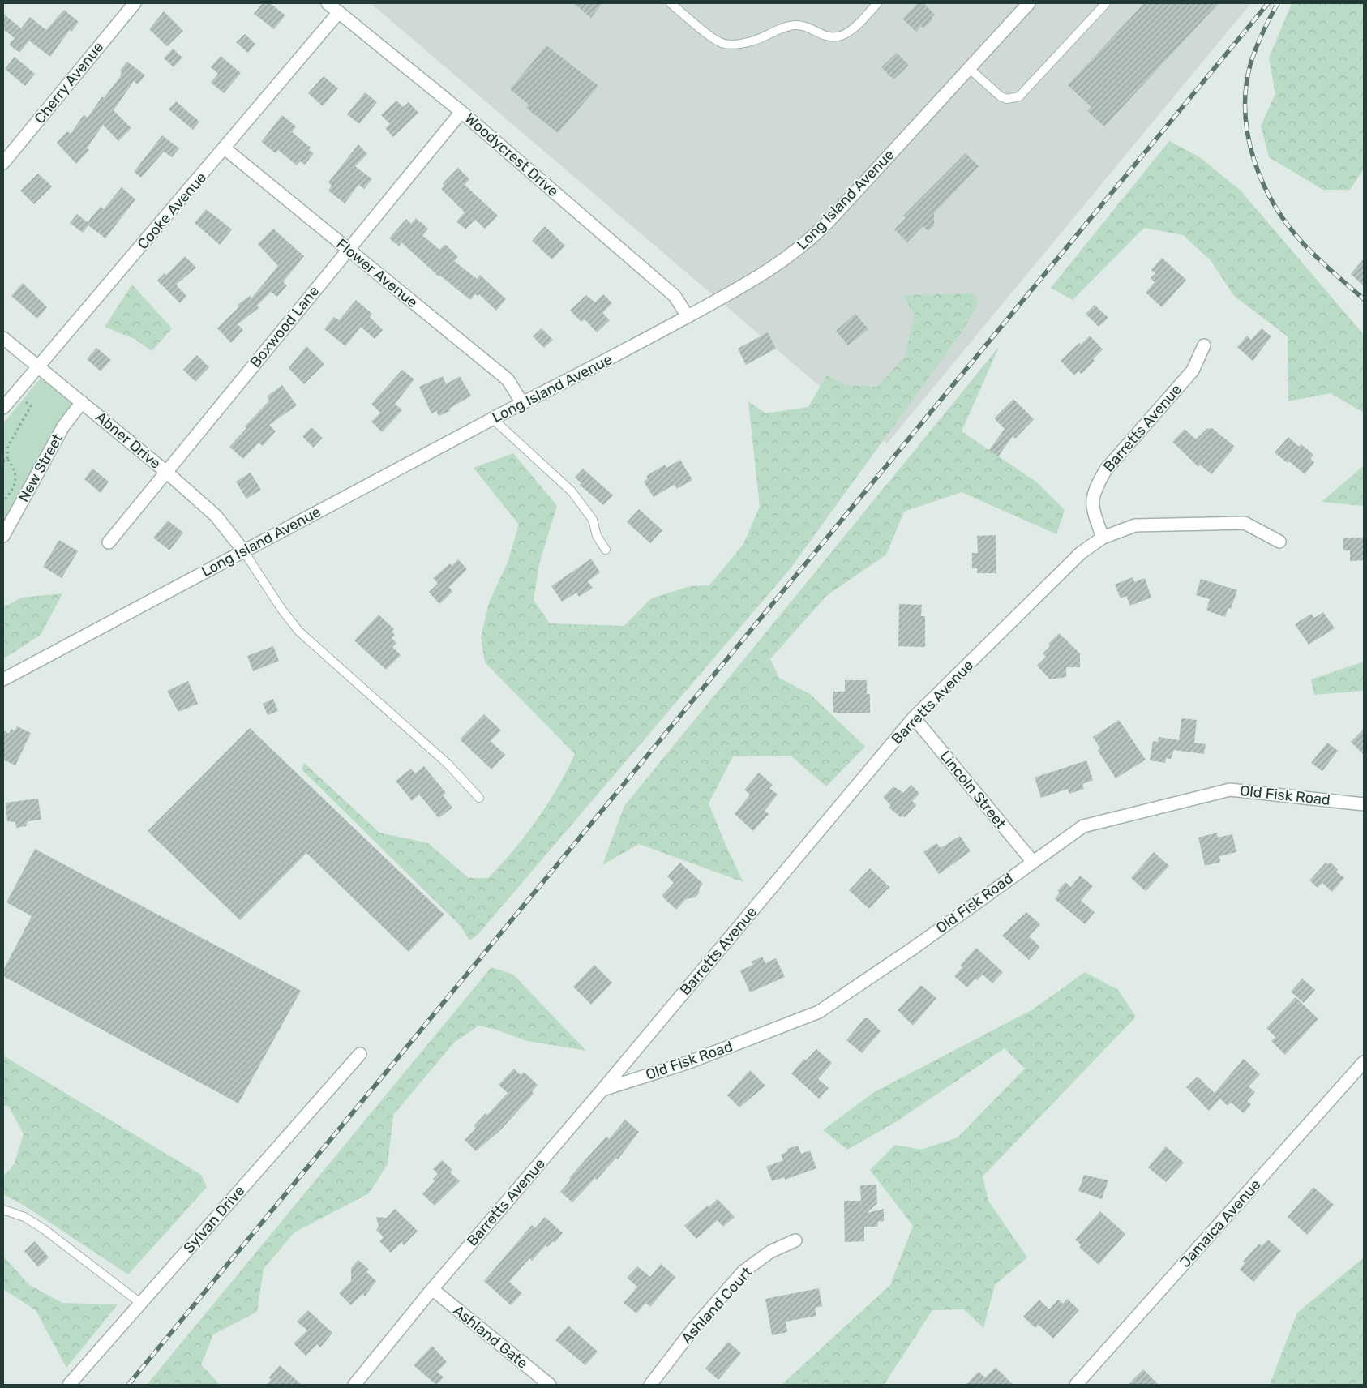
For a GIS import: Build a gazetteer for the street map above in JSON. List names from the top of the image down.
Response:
{
  "streets": {
    "street": [
      "Cherry Avenue",
      "Woodycrest Drive",
      "Long Island Avenue",
      "Cooke Avenue",
      "Flower Avenue",
      "Boxwood Lane",
      "Barretts Avenue",
      "Abner Drive",
      "New Street",
      "Lincoln Street",
      "Old Fisk Road",
      "Sylvan Drive",
      "Jamaica Avenue",
      "Ashland Court",
      "Ashland Gate"
    ]
  },
  "crossings": [
    ["Woodycrest Drive", "Long Island Avenue"],
    ["Woodycrest Drive", "Cooke Avenue"],
    ["Woodycrest Drive", "Boxwood Lane"],
    ["Long Island Avenue", "Flower Avenue"],
    ["Long Island Avenue", "Abner Drive"],
    ["Cooke Avenue", "Flower Avenue"],
    ["Cooke Avenue", "Abner Drive"],
    ["Flower Avenue", "Boxwood Lane"],
    ["Boxwood Lane", "Abner Drive"],
    ["Barretts Avenue", "Lincoln Street"],
    ["Barretts Avenue", "Old Fisk Road"],
    ["Barretts Avenue", "Ashland Gate"],
    ["Abner Drive", "New Street"],
    ["Lincoln Street", "Old Fisk Road"]
  ]
}
